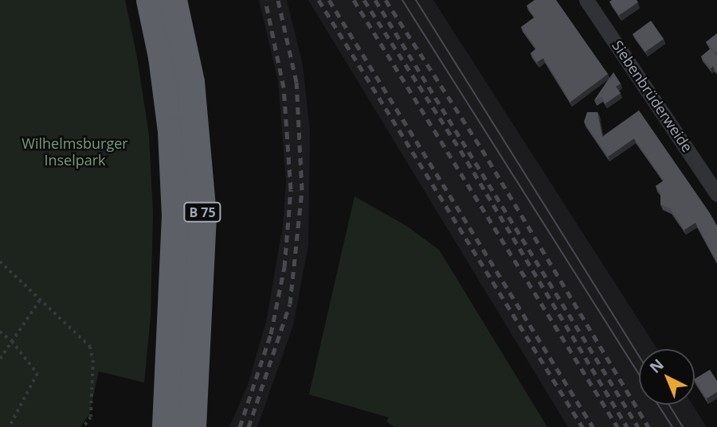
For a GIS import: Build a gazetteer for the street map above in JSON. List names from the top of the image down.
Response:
{
  "streets": {
    "highway": ["B 75"],
    "street": ["Siebenbrüderweide"]
  },
  "parks": ["Wilhelmsburger Inselpark"],
  "north": "top left"
}
